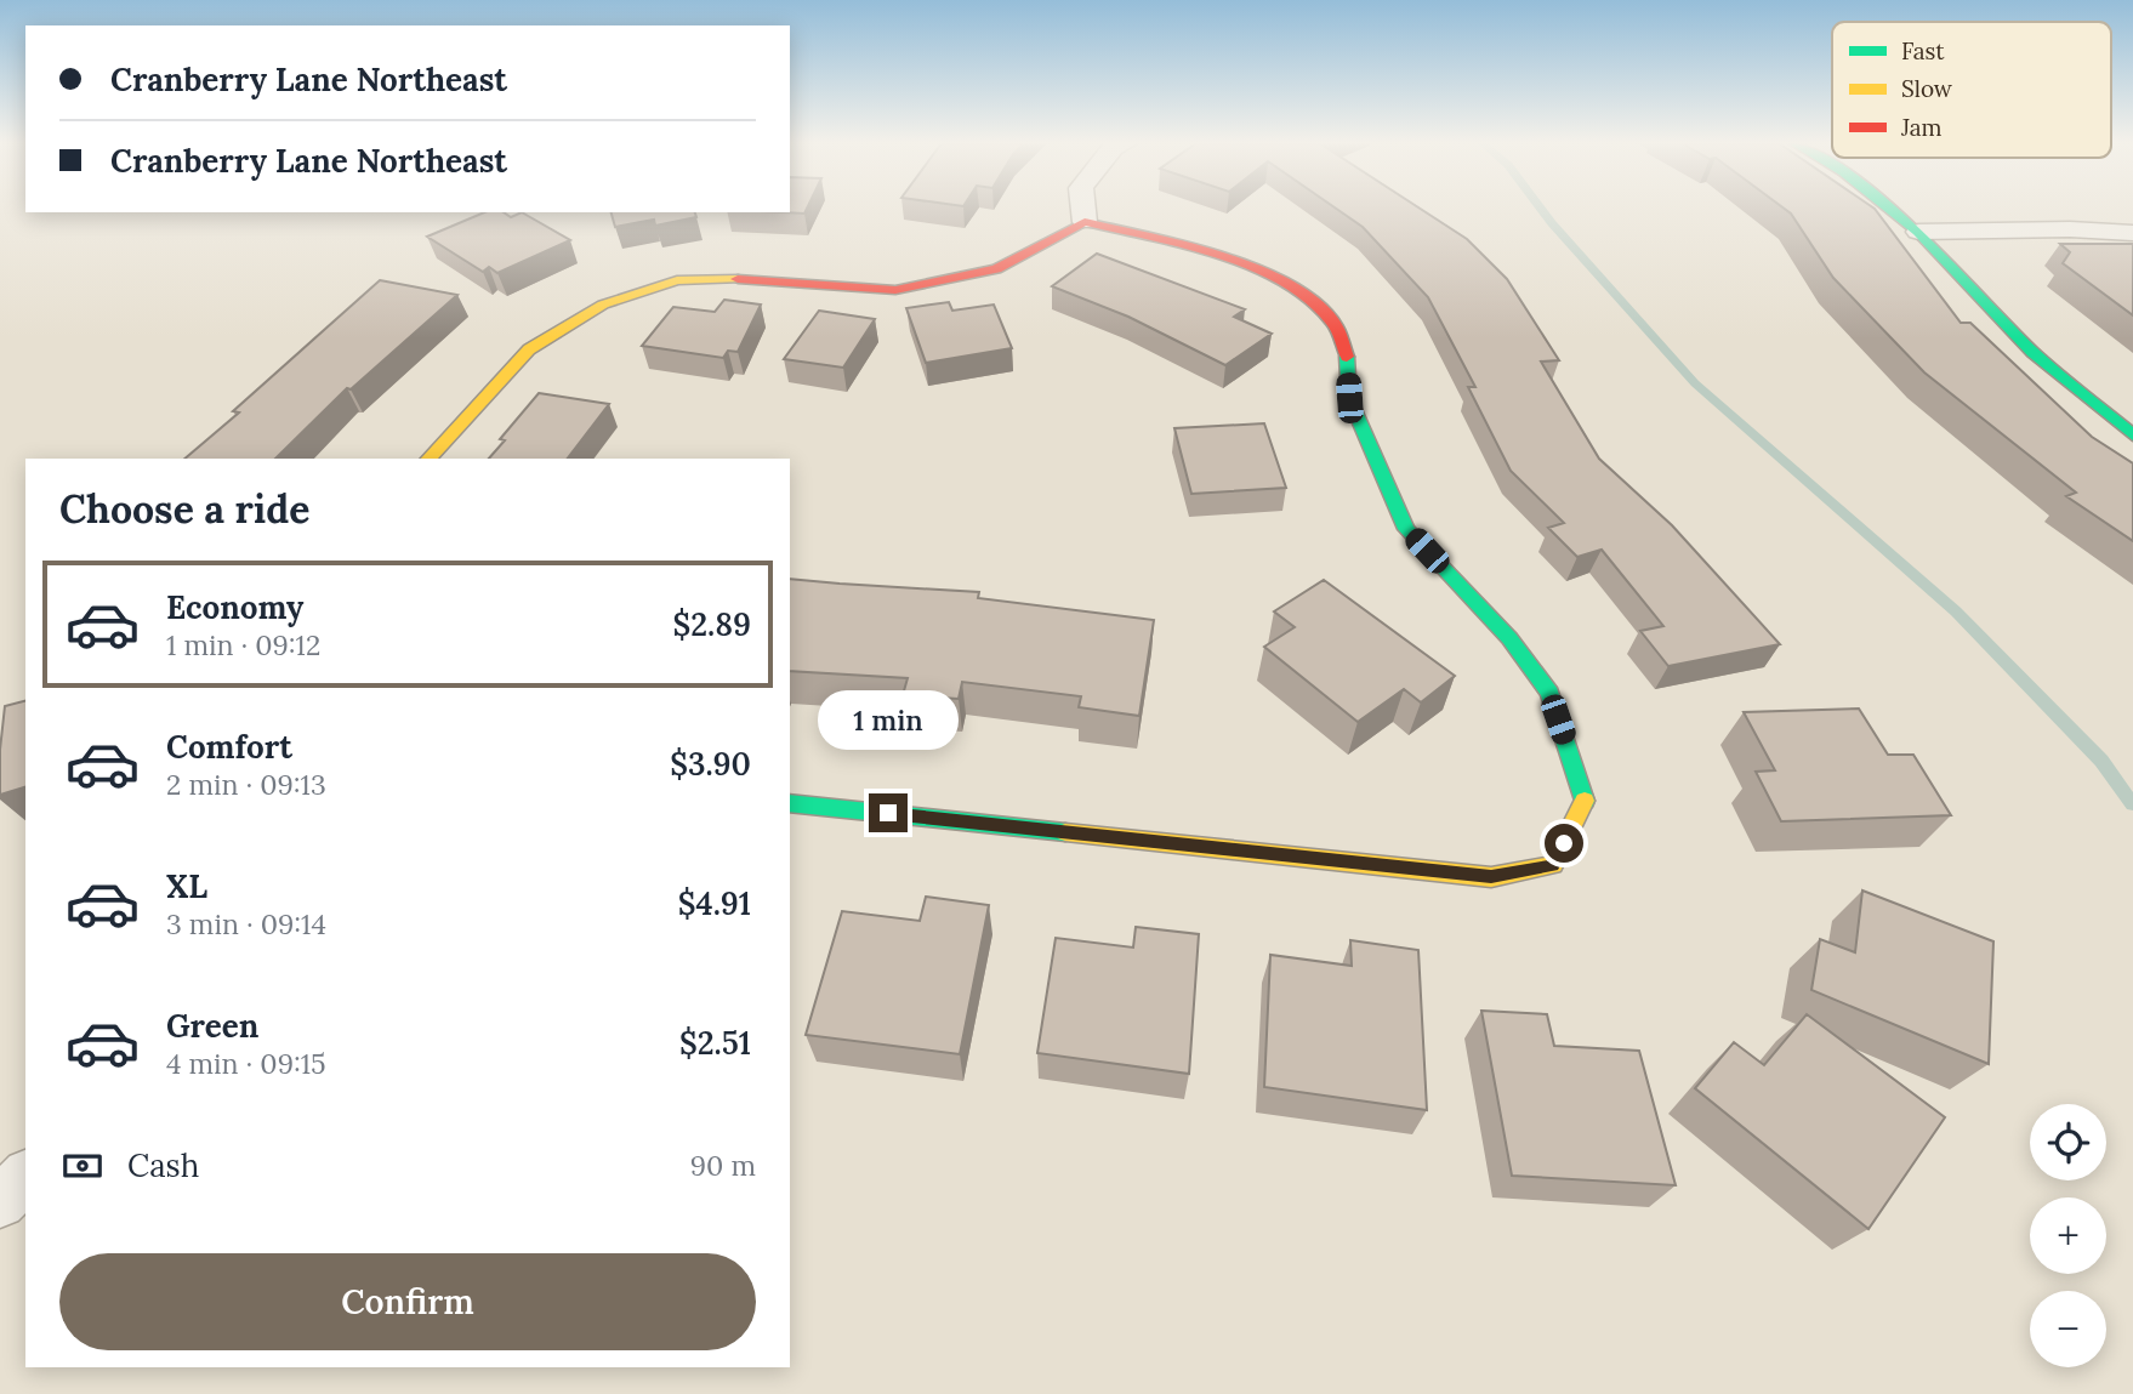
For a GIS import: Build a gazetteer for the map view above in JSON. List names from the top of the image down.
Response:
{
  "legend": ["Fast", "Slow", "Jam"],
  "page": {
    "banner": ["Cranberry Lane Northeast", "Cranberry Lane Northeast"],
    "heading": "Choose a ride",
    "list": [
      {
        "name": "Economy",
        "note": "1 min · 09:12",
        "value": "$2.89"
      },
      {
        "name": "Comfort",
        "note": "2 min · 09:13",
        "value": "$3.90"
      },
      {
        "name": "XL",
        "note": "3 min · 09:14",
        "value": "$4.91"
      },
      {
        "name": "Green",
        "note": "4 min · 09:15",
        "value": "$2.51"
      }
    ],
    "bubble": "1 min",
    "map_buttons": ["+", "−"],
    "pay": ["Cash", "90 m"],
    "buttons": "Confirm"
  }
}
